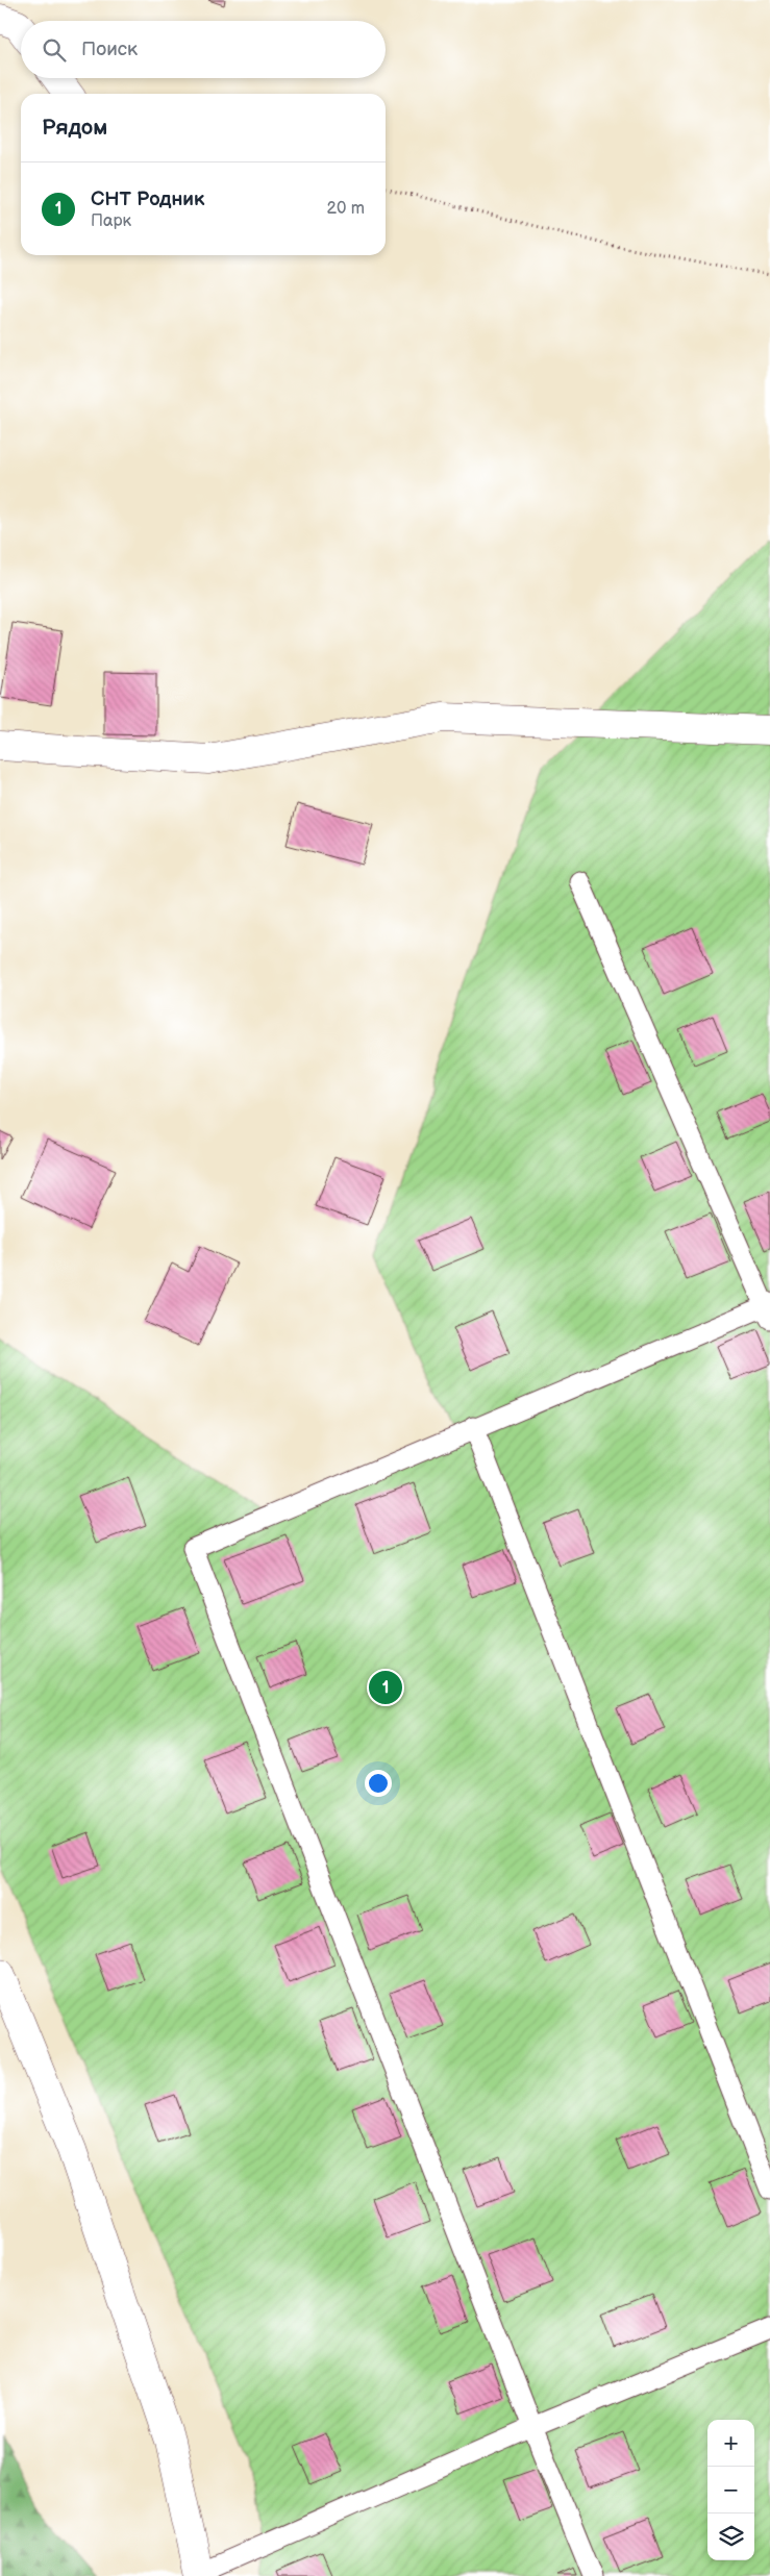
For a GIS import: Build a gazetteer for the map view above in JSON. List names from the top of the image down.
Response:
{
  "page": {
    "search": "Поиск",
    "heading": "Рядом",
    "list": [
      {
        "mark": "1",
        "name": "СНТ Родник",
        "note": "Парк",
        "value": "20 m"
      }
    ],
    "pins": "1",
    "map_buttons": ["+", "−"]
  }
}
